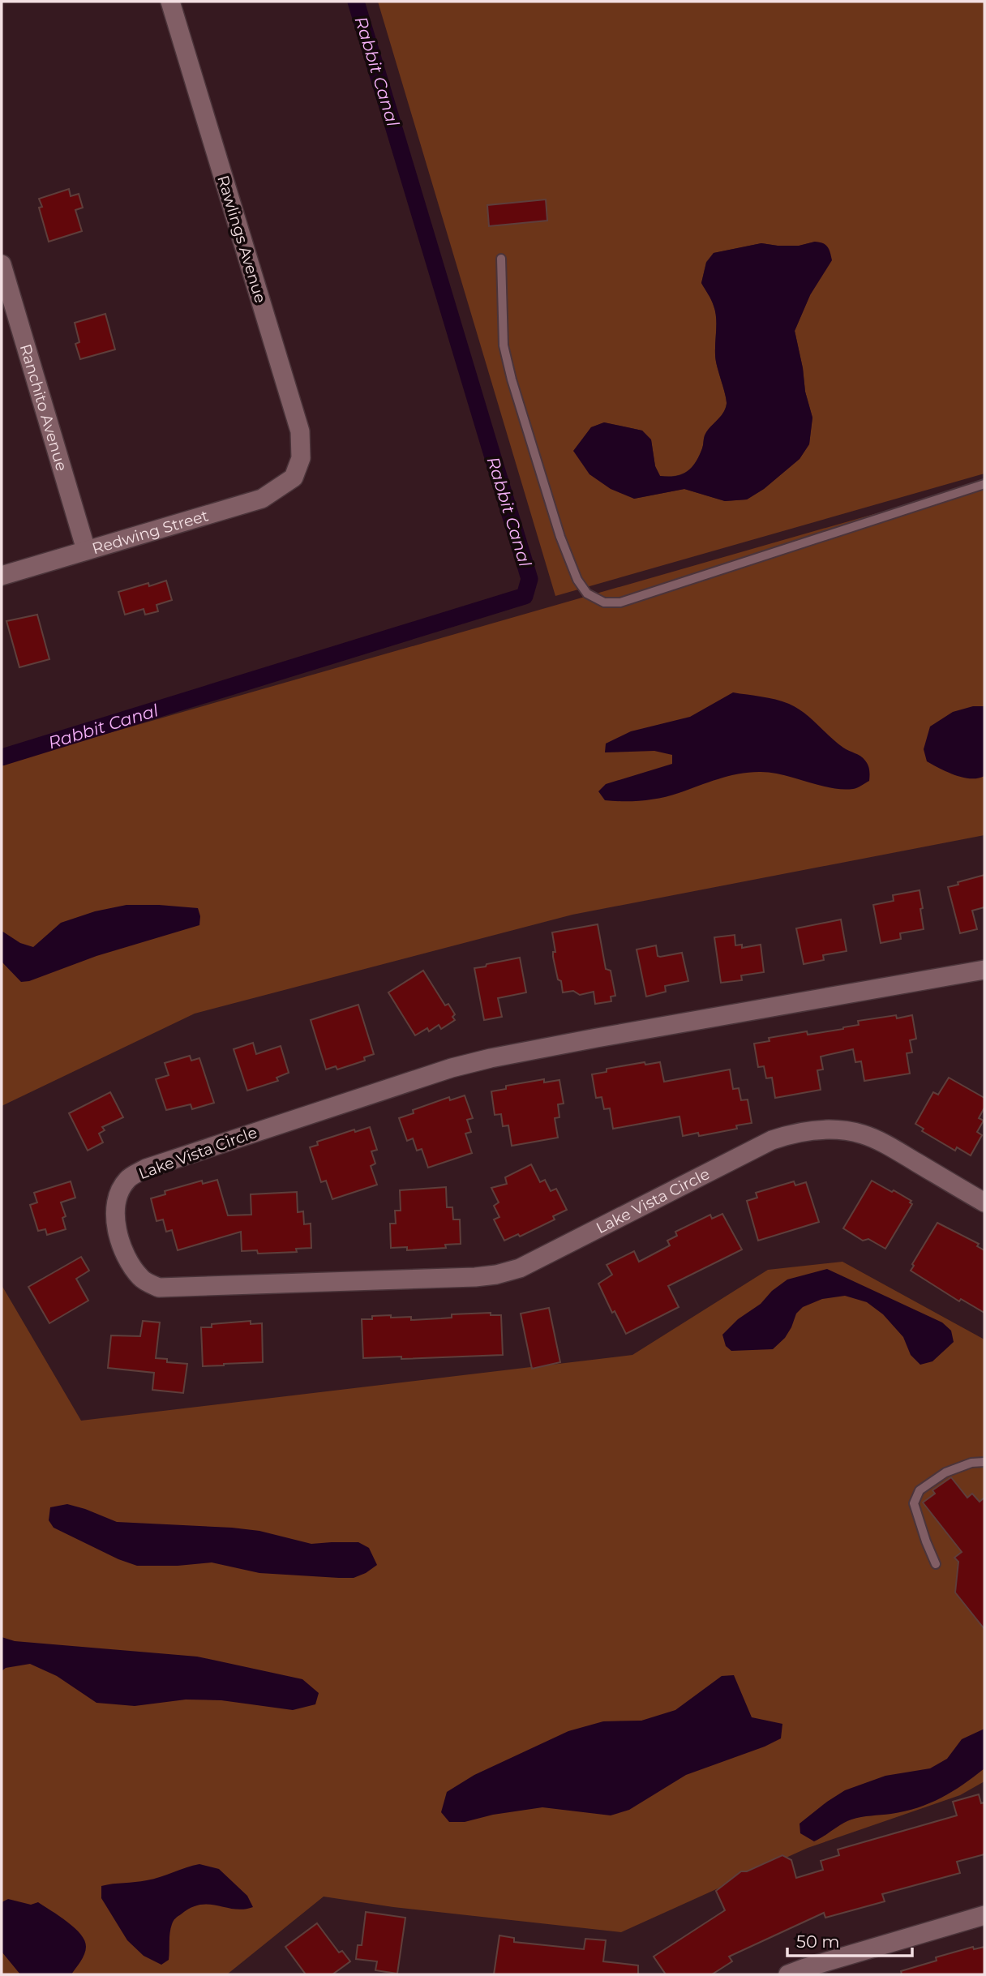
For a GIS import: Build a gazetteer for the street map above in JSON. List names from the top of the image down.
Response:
{
  "streets": {
    "street": [
      "Rawlings Avenue",
      "Ranchito Avenue",
      "Redwing Street",
      "Lake Vista Circle"
    ]
  },
  "crossings": [
    ["Rawlings Avenue", "Redwing Street"],
    ["Ranchito Avenue", "Redwing Street"]
  ],
  "water": ["Rabbit Canal"],
  "scale_bar": "50 m"
}
